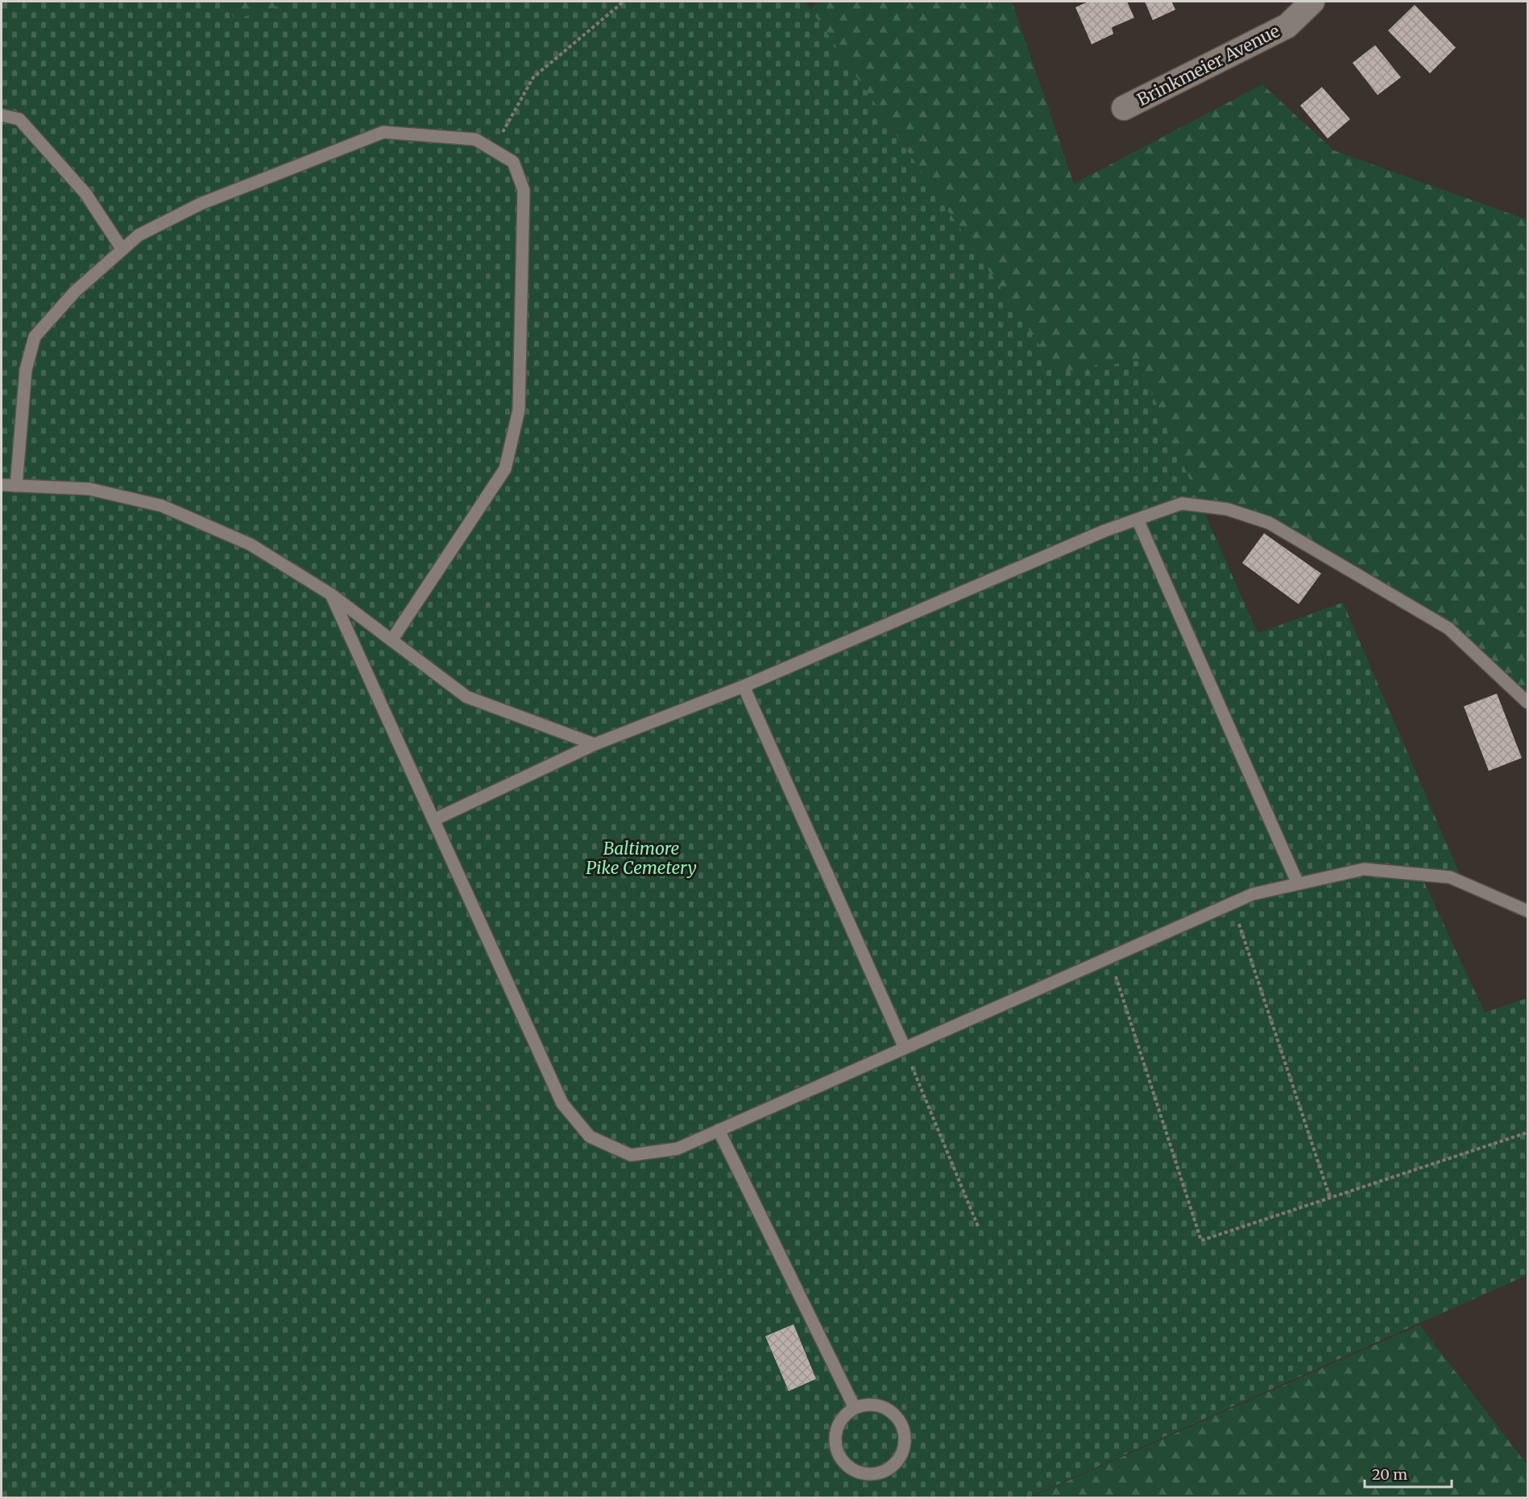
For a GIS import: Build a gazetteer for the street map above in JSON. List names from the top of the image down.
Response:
{
  "streets": {
    "street": ["Brinkmeier Avenue"]
  },
  "parks": ["Baltimore Pike Cemetery"],
  "scale_bar": "20 m"
}
